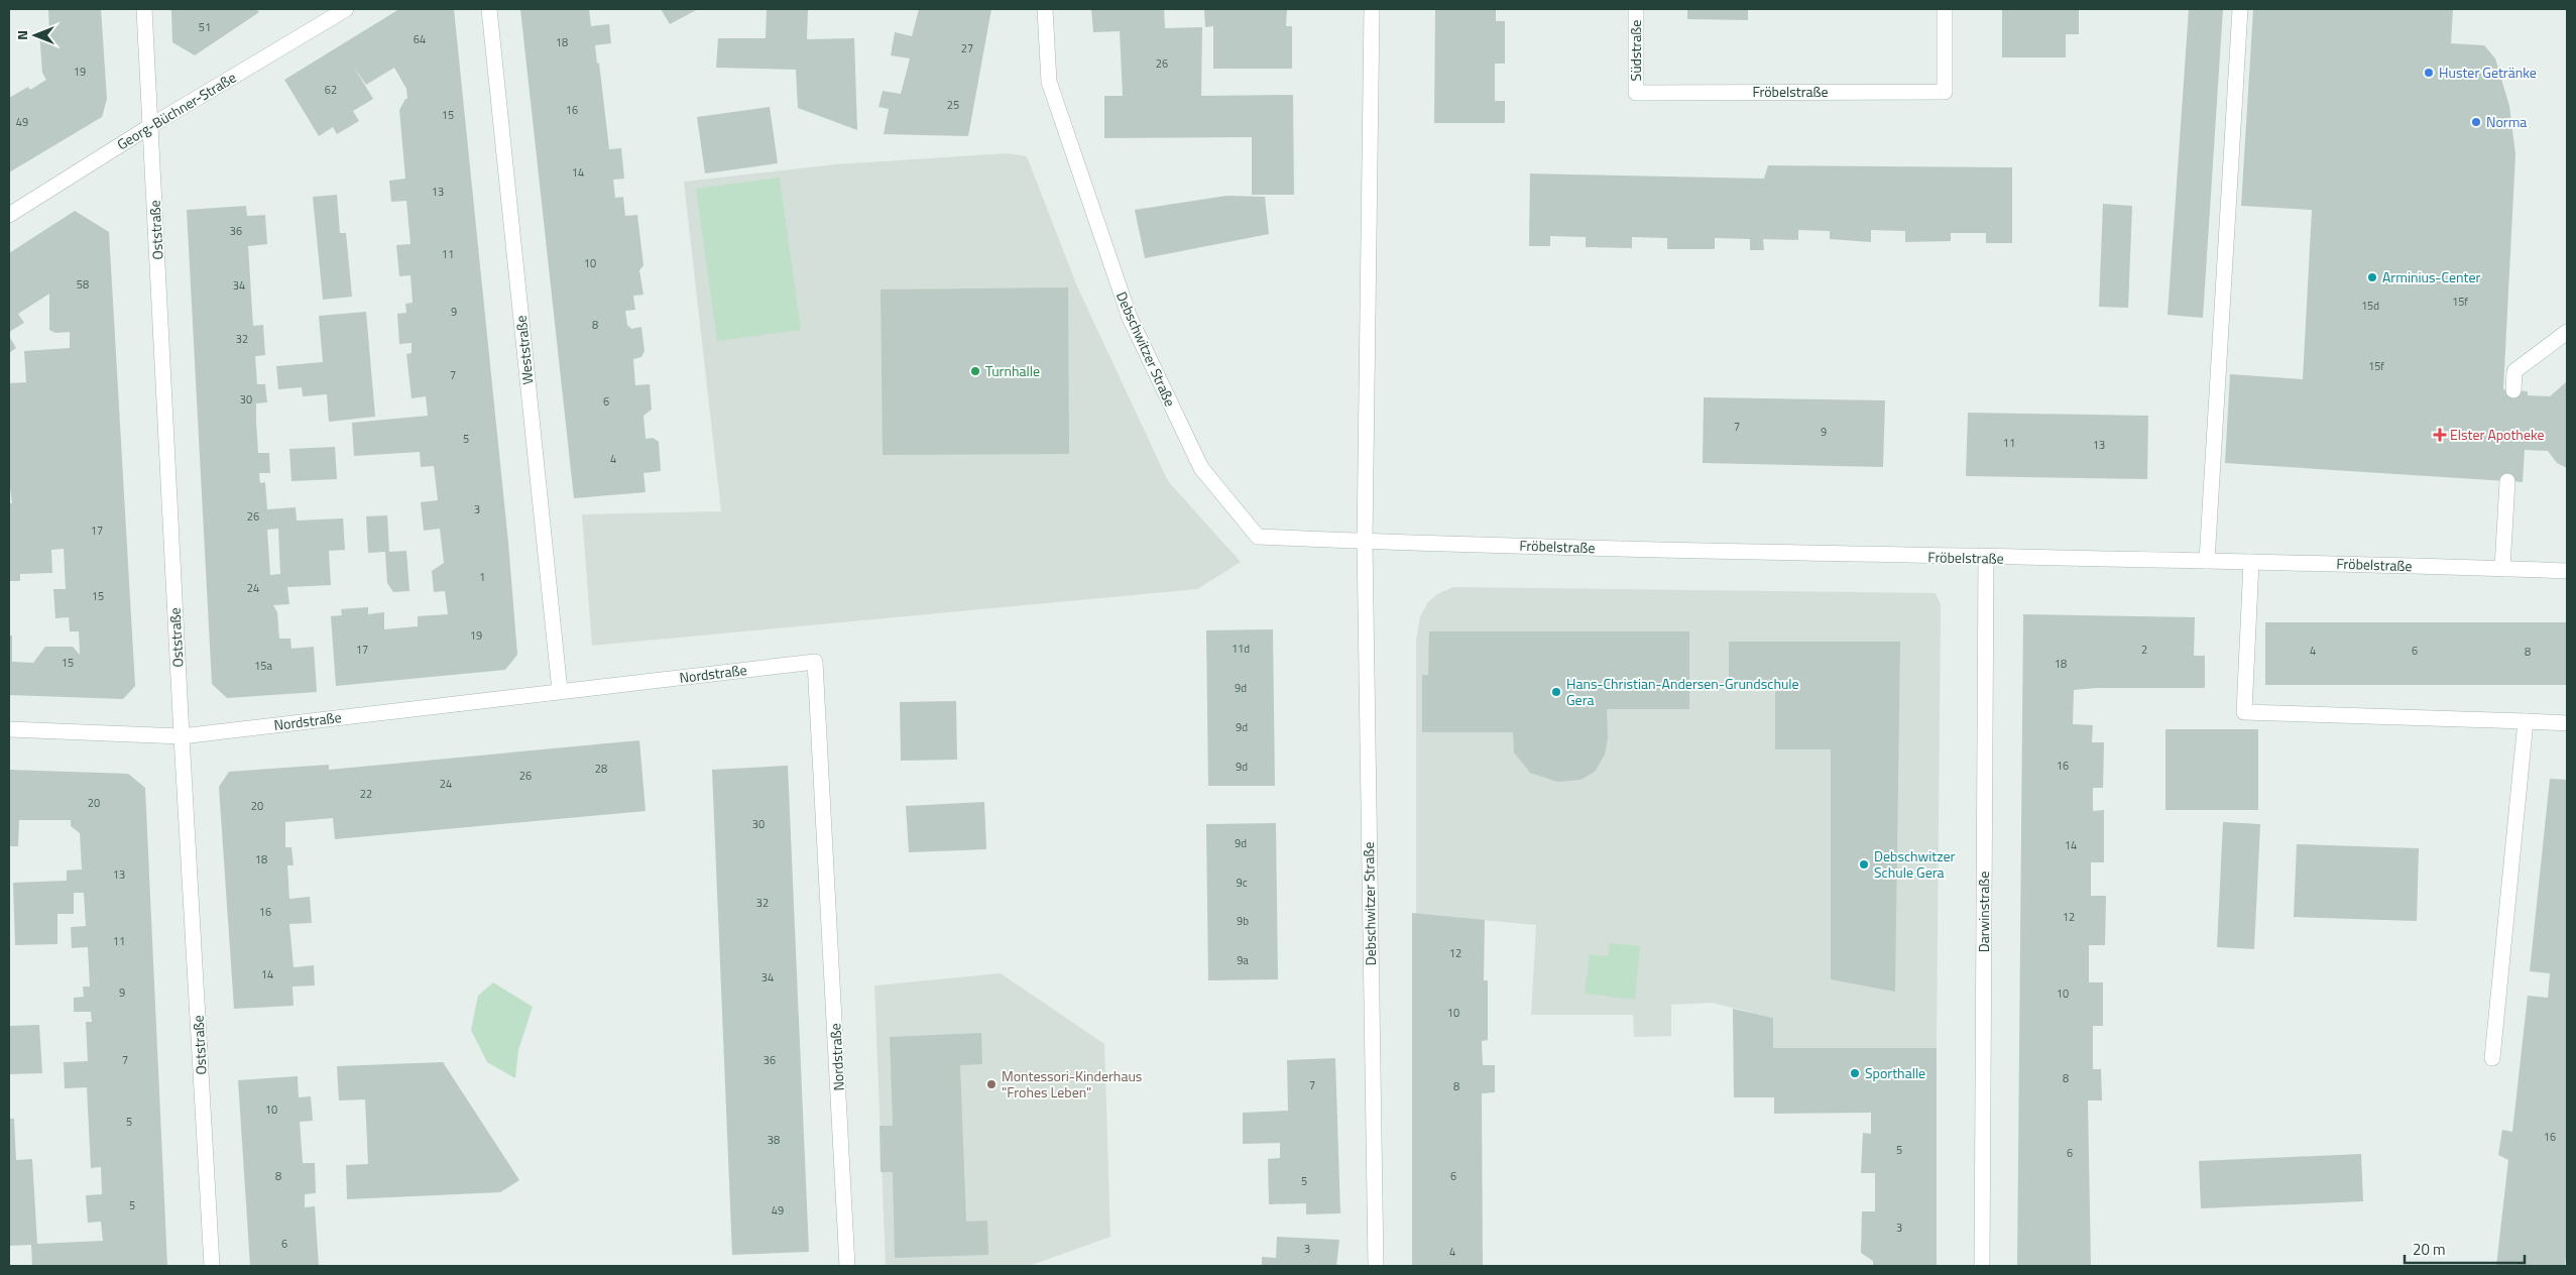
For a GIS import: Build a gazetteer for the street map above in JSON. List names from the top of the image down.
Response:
{
  "streets": {
    "street": [
      "Südstraße",
      "Fröbelstraße",
      "Georg-Büchner-Straße",
      "Oststraße",
      "Debschwitzer Straße",
      "Weststraße",
      "Nordstraße",
      "Darwinstraße"
    ]
  },
  "crossings": [
    ["Südstraße", "Fröbelstraße"],
    ["Fröbelstraße", "Debschwitzer Straße"],
    ["Fröbelstraße", "Darwinstraße"],
    ["Georg-Büchner-Straße", "Oststraße"],
    ["Oststraße", "Nordstraße"],
    ["Weststraße", "Nordstraße"]
  ],
  "places": {
    "other": [
      "Huster Getränke",
      "Norma",
      "Arminius-Center",
      "Turnhalle",
      "Hans-Christian-Andersen-Grundschule Gera",
      "Debschwitzer Schule Gera",
      "Sporthalle",
      "Montessori-Kinderhaus \"Frohes Leben\""
    ],
    "health": ["Elster Apotheke"]
  },
  "house_numbers": [
    "51",
    "64",
    "18",
    "27",
    "26",
    "19",
    "62",
    "25",
    "16",
    "15",
    "49",
    "14",
    "13",
    "36",
    "11",
    "10",
    "58",
    "34",
    "15f",
    "15d",
    "9",
    "8",
    "32",
    "15f",
    "7",
    "30",
    "6",
    "7",
    "9",
    "5",
    "11",
    "13",
    "4",
    "3",
    "26",
    "17",
    "1",
    "24",
    "15",
    "19",
    "11d",
    "17",
    "2",
    "4",
    "6",
    "8",
    "15",
    "18",
    "15a",
    "9d",
    "9d",
    "16",
    "9d",
    "28",
    "26",
    "24",
    "22",
    "20",
    "20",
    "30",
    "9d",
    "14",
    "18",
    "13",
    "9c",
    "32",
    "16",
    "12",
    "9b",
    "11",
    "12",
    "9a",
    "14",
    "34",
    "9",
    "10",
    "10",
    "7",
    "36",
    "8",
    "7",
    "8",
    "10",
    "5",
    "16",
    "38",
    "5",
    "6",
    "8",
    "6",
    "5",
    "5",
    "49",
    "3",
    "6",
    "3",
    "4"
  ],
  "scale_bar": "20 m",
  "north": "left"
}
